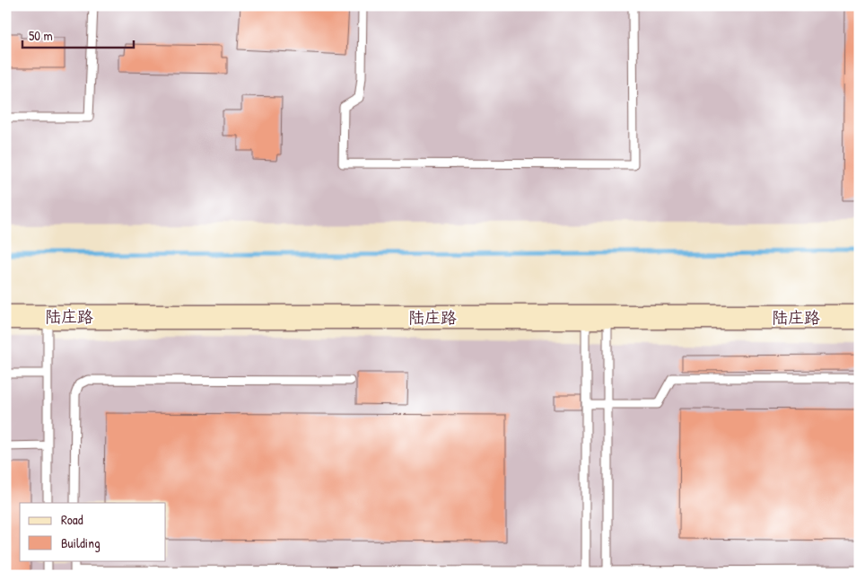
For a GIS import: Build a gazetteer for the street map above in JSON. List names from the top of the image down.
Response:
{
  "streets": {
    "street": ["陆庄路"]
  },
  "legend": ["Road", "Building"],
  "scale_bar": "50 m"
}
